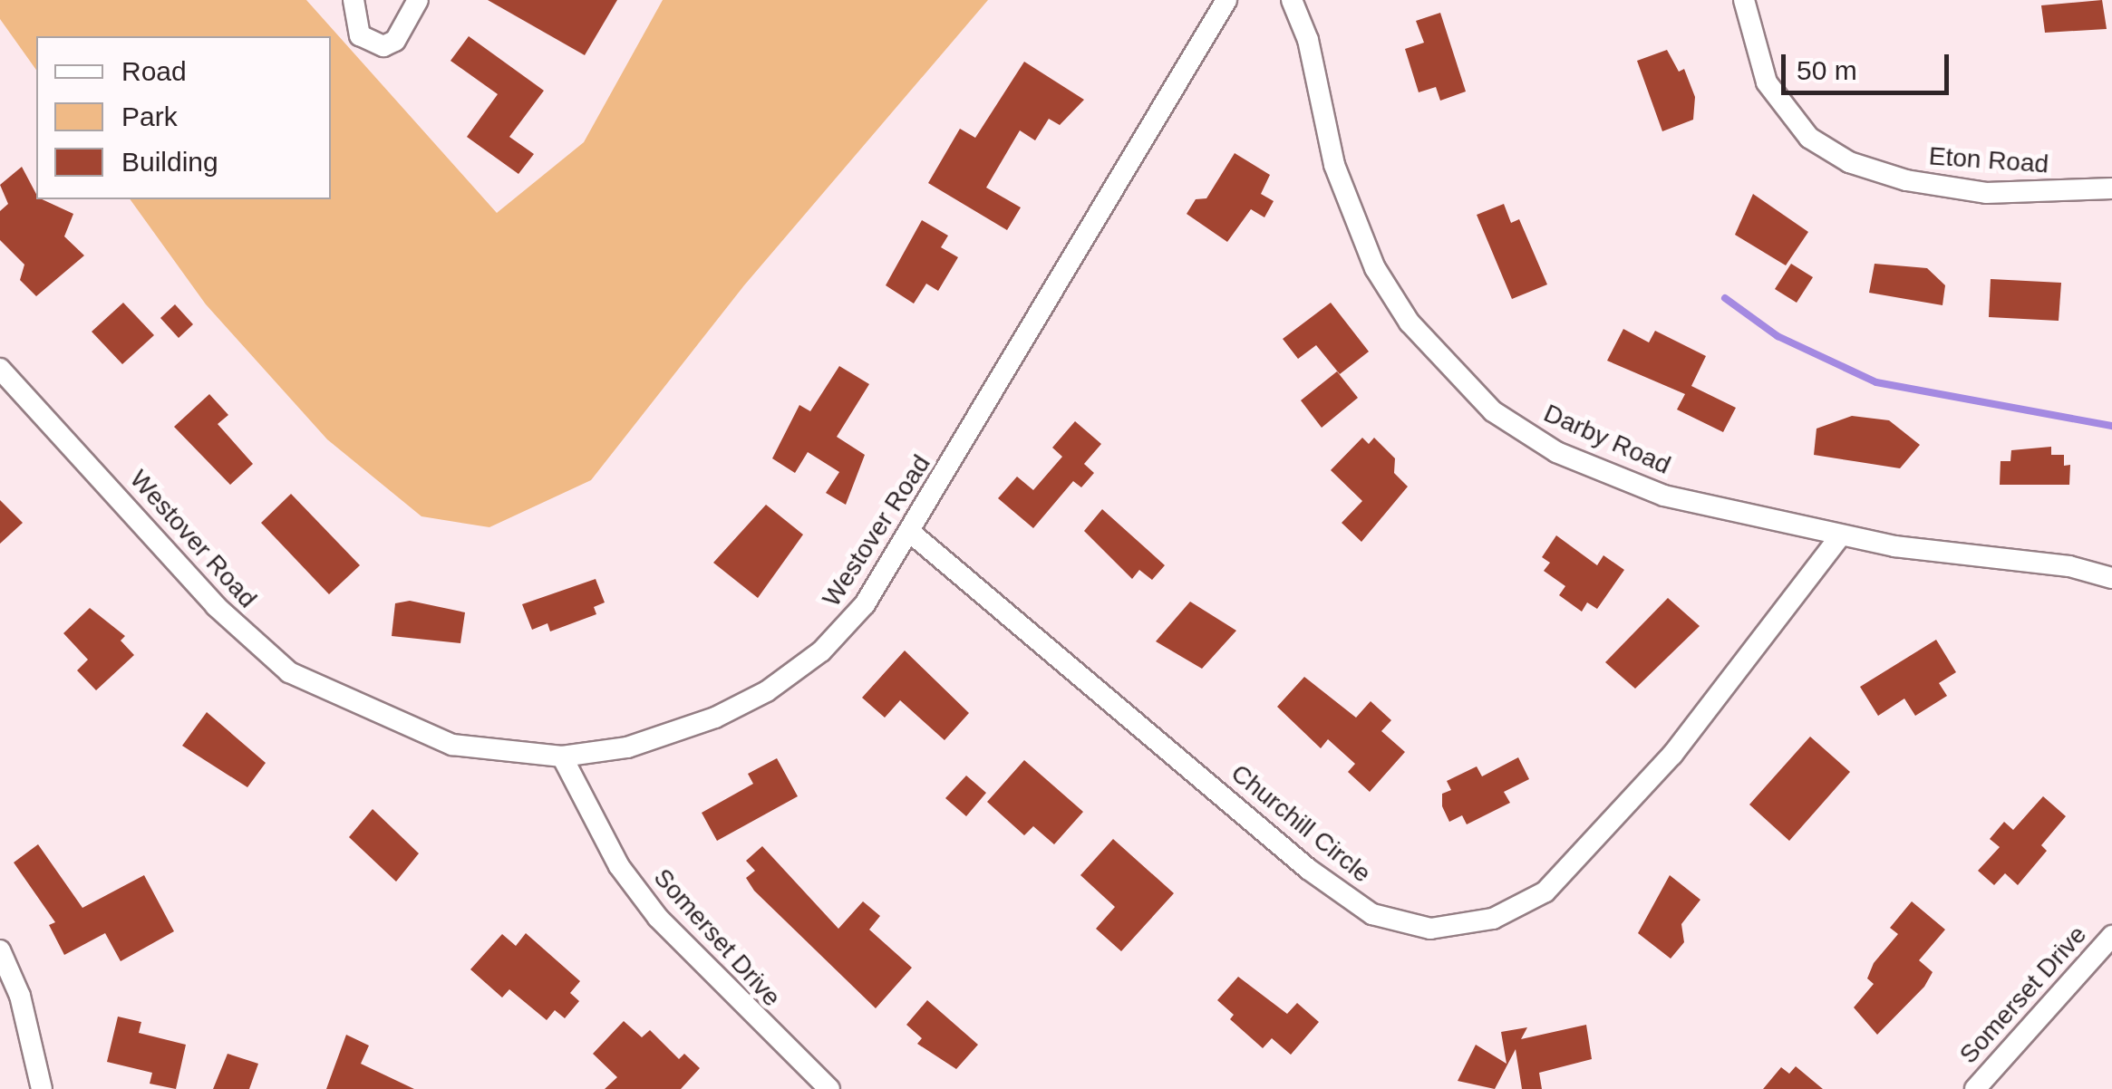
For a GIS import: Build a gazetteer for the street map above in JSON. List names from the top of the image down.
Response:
{
  "streets": {
    "street": [
      "Eton Road",
      "Darby Road",
      "Westover Road",
      "Churchill Circle",
      "Somerset Drive"
    ]
  },
  "crossings": [
    ["Darby Road", "Churchill Circle"],
    ["Westover Road", "Churchill Circle"],
    ["Westover Road", "Somerset Drive"]
  ],
  "legend": ["Road", "Park", "Building"],
  "scale_bar": "50 m"
}
